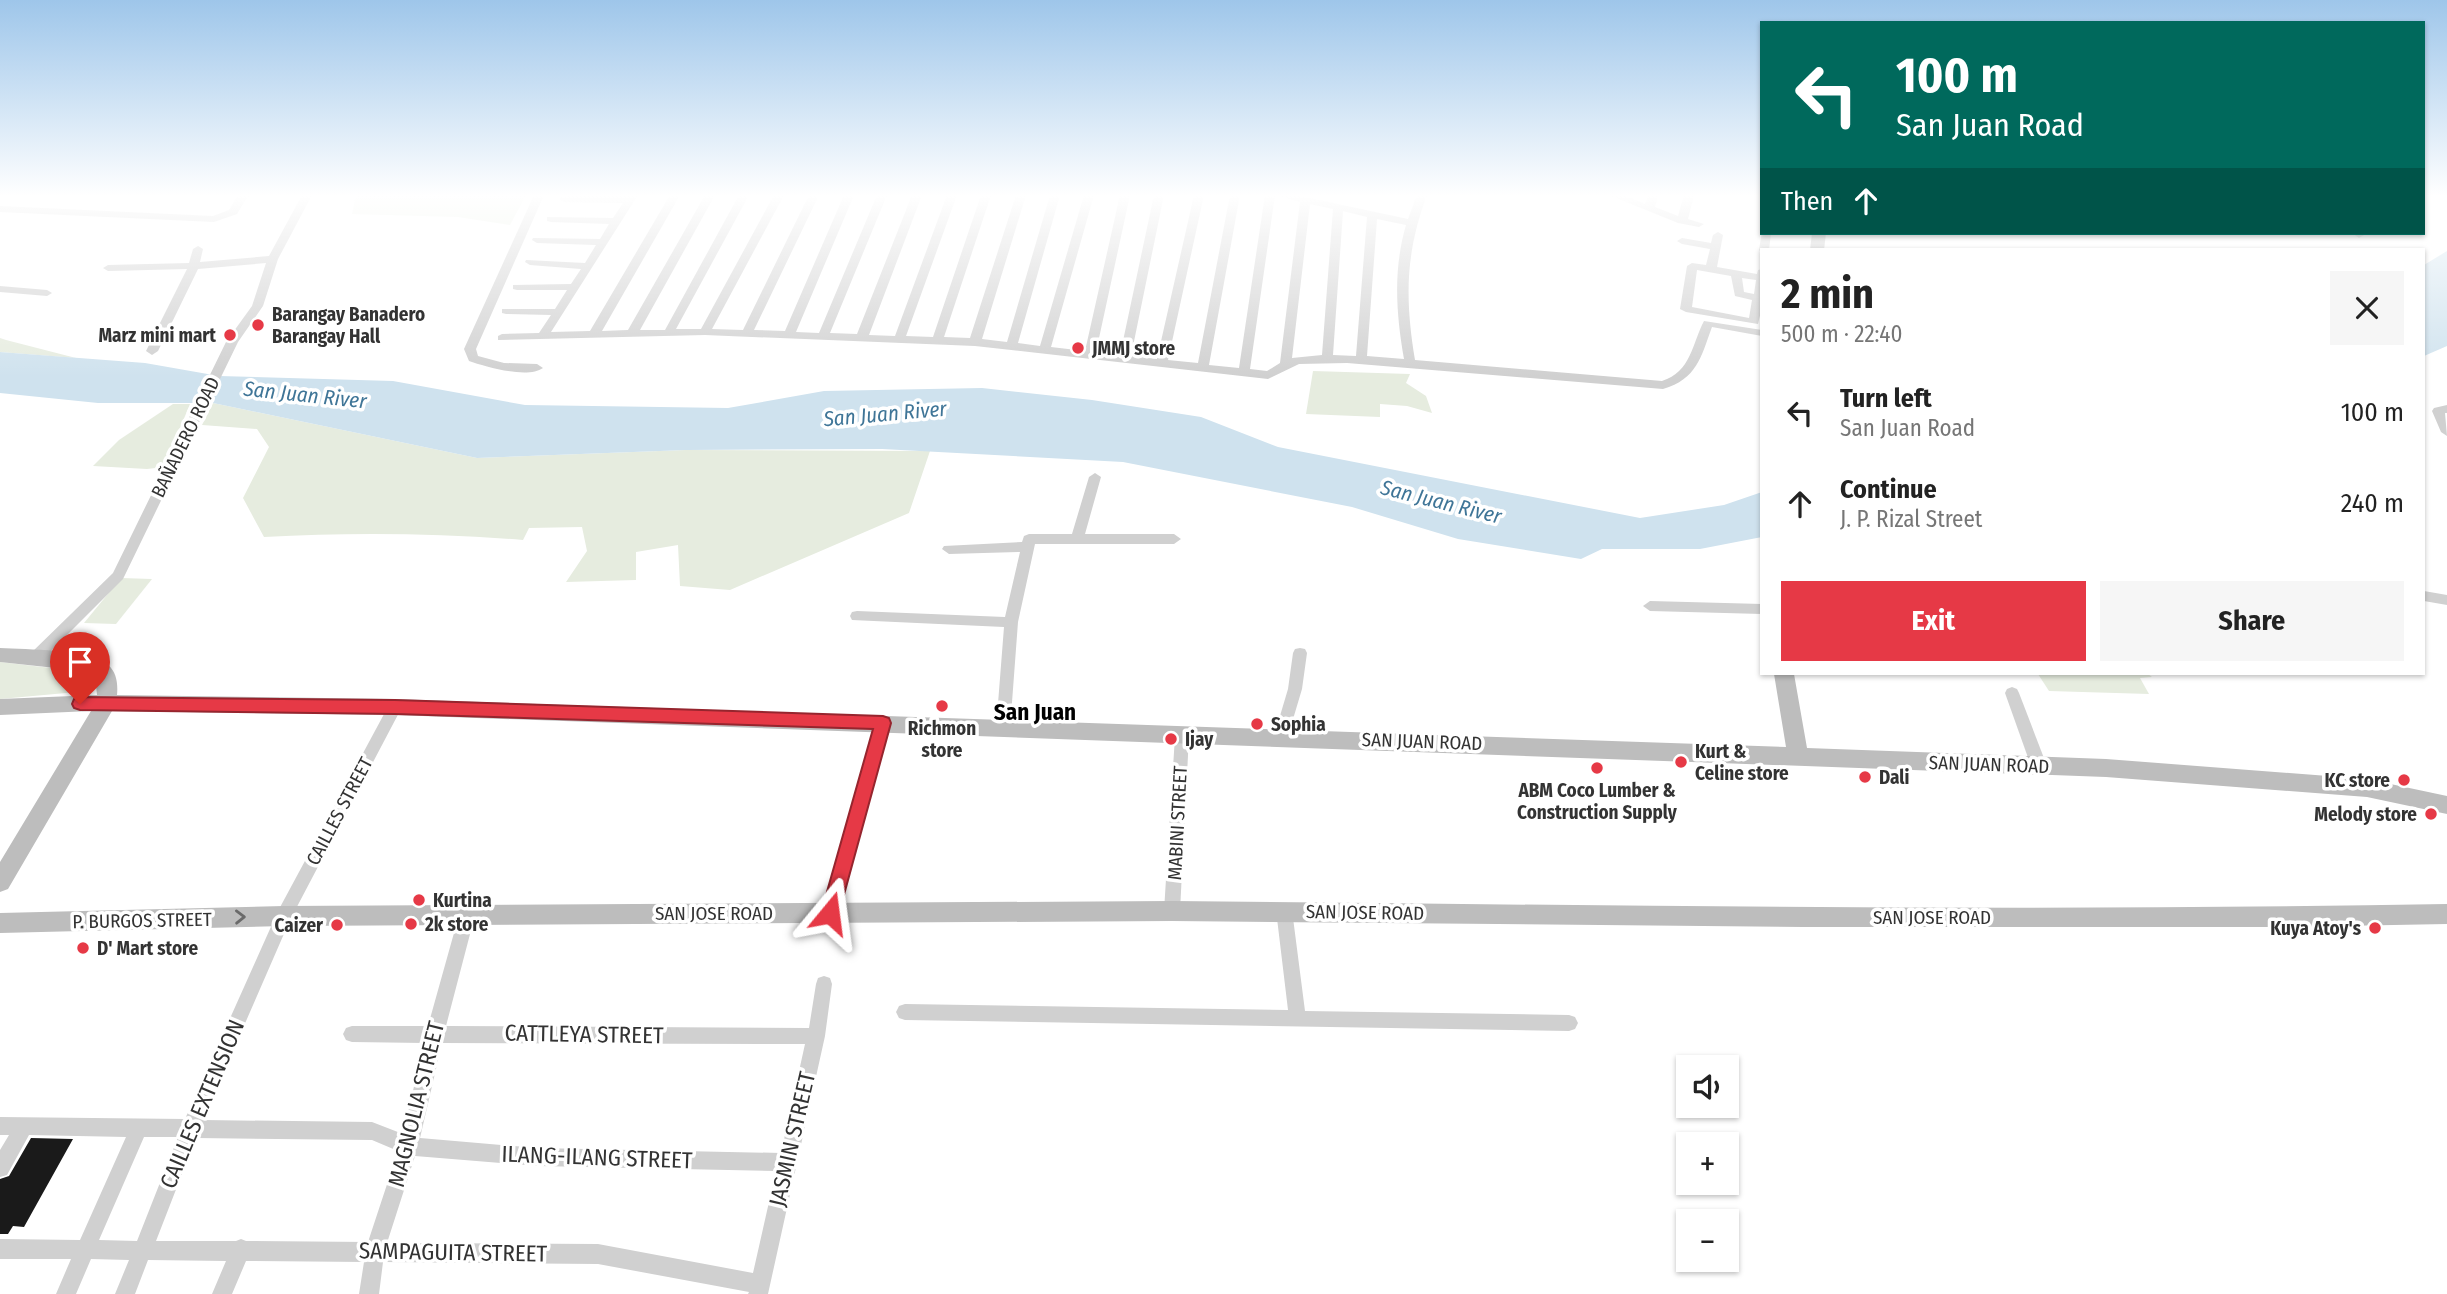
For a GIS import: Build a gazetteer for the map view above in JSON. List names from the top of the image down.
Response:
{
  "streets": {
    "street": [
      "BAÑADERO ROAD",
      "SAN JUAN ROAD",
      "CAILLES STREET",
      "MABINI STREET",
      "SAN JOSE ROAD",
      "P. BURGOS STREET",
      "CATTLEYA STREET",
      "CAILLES EXTENSION",
      "MAGNOLIA STREET",
      "JASMIN STREET",
      "ILANG-ILANG STREET",
      "SAMPAGUITA STREET"
    ]
  },
  "crossings": [
    ["SAN JUAN ROAD", "CAILLES STREET"],
    ["SAN JUAN ROAD", "MABINI STREET"],
    ["CAILLES STREET", "SAN JOSE ROAD"],
    ["CAILLES STREET", "P. BURGOS STREET"],
    ["CAILLES STREET", "CAILLES EXTENSION"],
    ["MABINI STREET", "SAN JOSE ROAD"],
    ["SAN JOSE ROAD", "P. BURGOS STREET"],
    ["SAN JOSE ROAD", "CAILLES EXTENSION"],
    ["SAN JOSE ROAD", "MAGNOLIA STREET"],
    ["P. BURGOS STREET", "CAILLES EXTENSION"],
    ["CATTLEYA STREET", "MAGNOLIA STREET"],
    ["CATTLEYA STREET", "JASMIN STREET"],
    ["CAILLES EXTENSION", "ILANG-ILANG STREET"],
    ["CAILLES EXTENSION", "SAMPAGUITA STREET"],
    ["MAGNOLIA STREET", "ILANG-ILANG STREET"],
    ["MAGNOLIA STREET", "SAMPAGUITA STREET"],
    ["JASMIN STREET", "ILANG-ILANG STREET"],
    ["JASMIN STREET", "SAMPAGUITA STREET"]
  ],
  "one_way": ["P. BURGOS STREET"],
  "districts": ["San Juan"],
  "water": ["San Juan River"],
  "places": [
    "Barangay Banadero Barangay Hall",
    "Marz mini mart",
    "JMMJ store",
    "Richmon store",
    "Sophia",
    "Ijay",
    "Kurt & Celine store",
    "ABM Coco Lumber & Construction Supply",
    "Dali",
    "KC store",
    "Melody store",
    "Kurtina",
    "2k store",
    "Caizer",
    "Kuya Atoy's",
    "D' Mart store"
  ],
  "page": {
    "turn": ["100 m", "San Juan Road"],
    "then": "Then",
    "heading": ["2 min", "500 m · 22:40"],
    "list": [
      {
        "name": "Turn left",
        "note": "San Juan Road",
        "value": "100 m"
      },
      {
        "name": "Continue",
        "note": "J. P. Rizal Street",
        "value": "240 m"
      }
    ],
    "buttons": ["Exit", "Share"],
    "map_buttons": ["+", "−"]
  }
}
